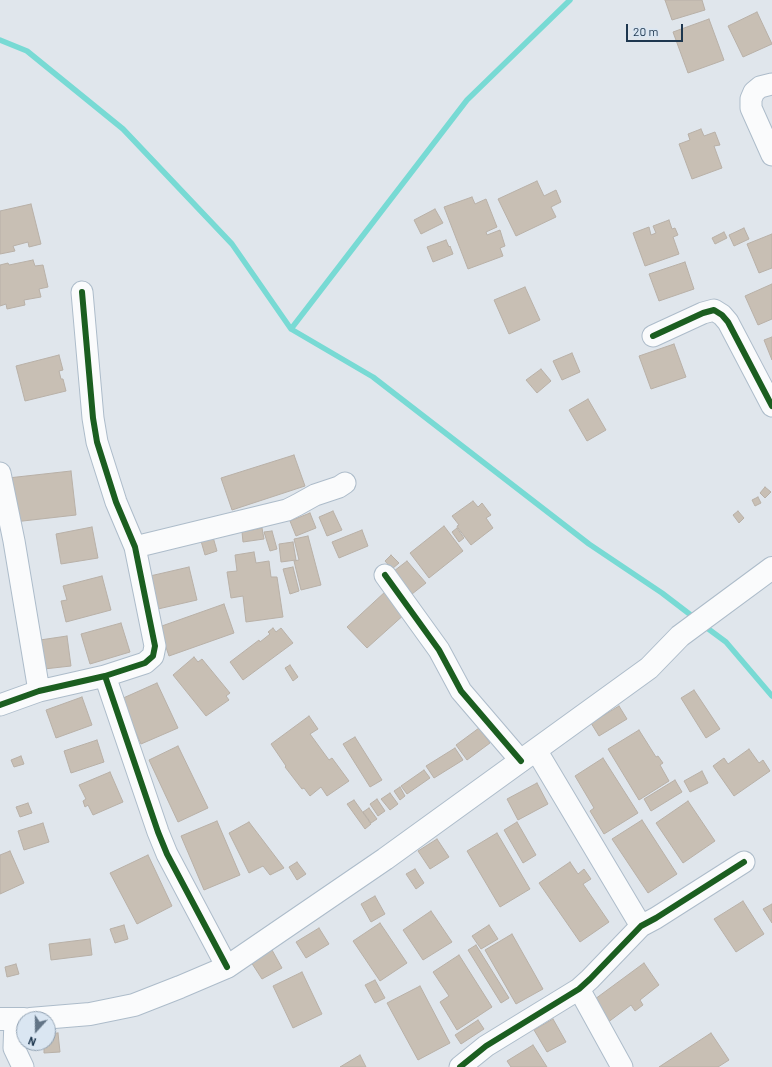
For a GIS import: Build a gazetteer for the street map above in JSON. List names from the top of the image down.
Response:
{
  "scale_bar": "20 m",
  "north": "bottom"
}
